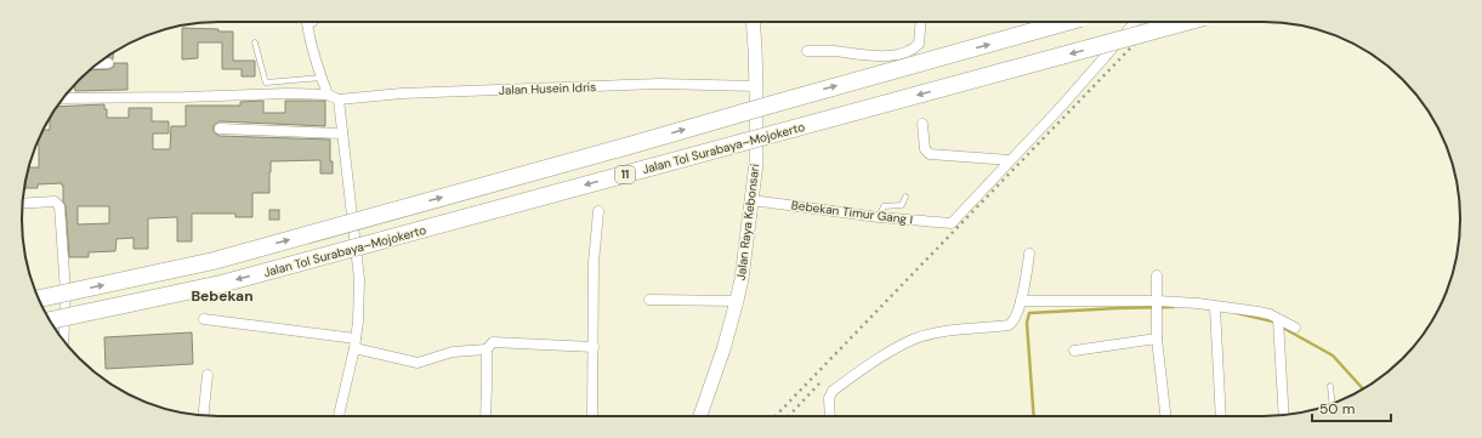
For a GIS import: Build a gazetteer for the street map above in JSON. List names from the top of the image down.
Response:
{
  "streets": {
    "highway": ["Jalan Tol Surabaya–Mojokerto", "11"],
    "main road": ["Jalan Raya Kebonsari"],
    "street": ["Jalan Husein Idris", "Bebekan Timur Gang I"]
  },
  "crossings": [
    ["Jalan Husein Idris", "Jalan Raya Kebonsari"],
    ["Bebekan Timur Gang I", "Jalan Raya Kebonsari"]
  ],
  "districts": ["Bebekan"],
  "scale_bar": "50 m"
}
